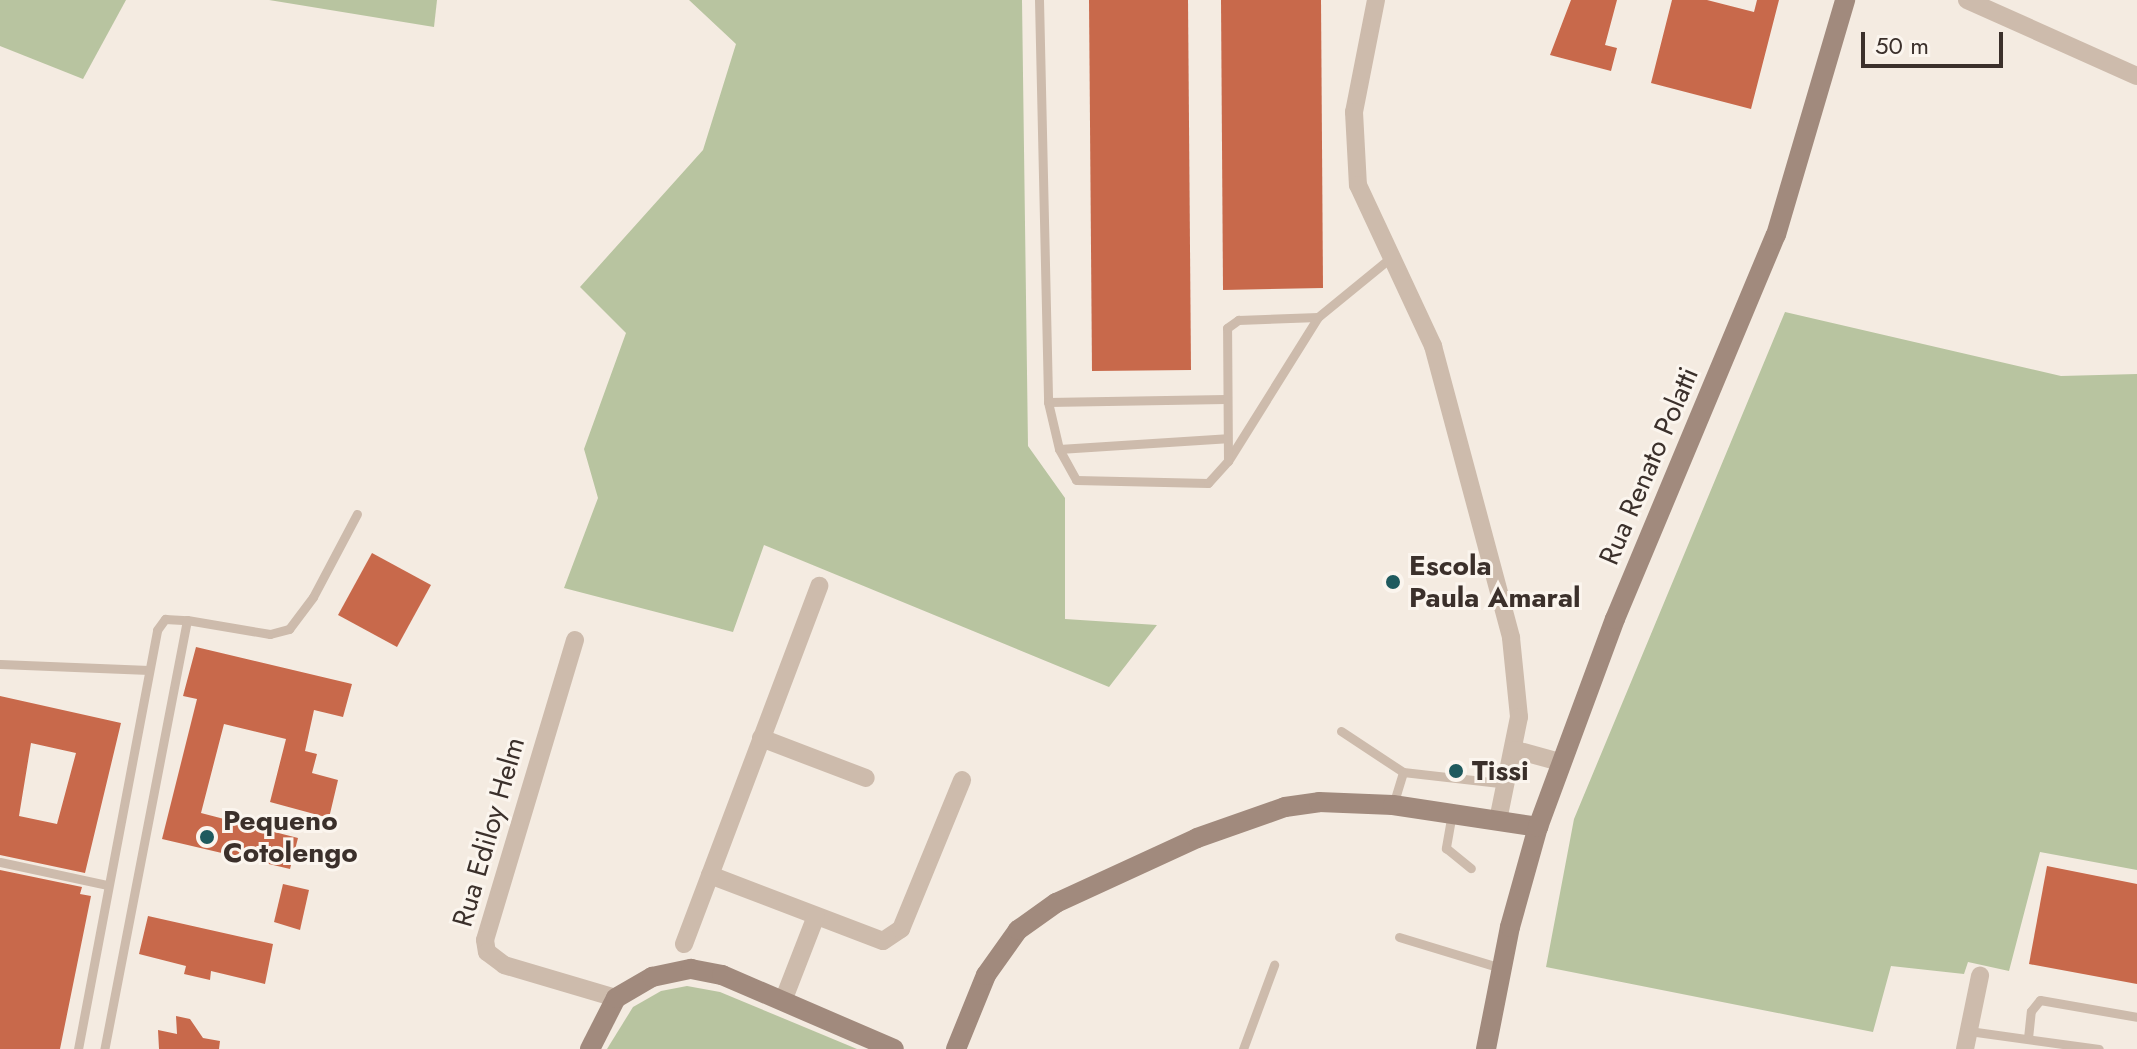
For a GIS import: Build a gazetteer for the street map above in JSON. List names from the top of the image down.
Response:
{
  "streets": {
    "main road": ["Rua Renato Polatti"],
    "street": ["Rua Ediloy Helm"]
  },
  "places": ["Escola Paula Amaral", "Tissi", "Pequeno Cotolengo"],
  "scale_bar": "50 m"
}
